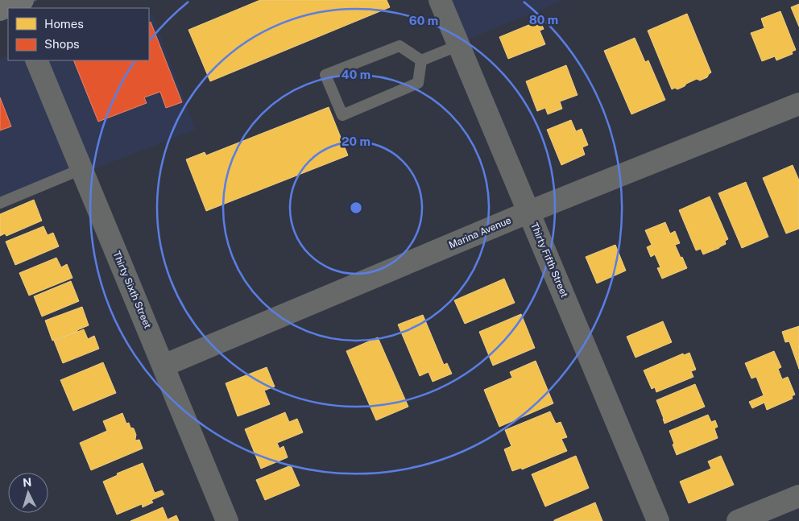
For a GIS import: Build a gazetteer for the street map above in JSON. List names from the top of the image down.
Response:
{
  "streets": {
    "street": ["Marina Avenue", "Thirty Fifth Street", "Thirty Sixth Street"]
  },
  "crossings": [
    ["Marina Avenue", "Thirty Fifth Street"],
    ["Marina Avenue", "Thirty Sixth Street"]
  ],
  "legend": ["Homes", "Shops"],
  "north": "top",
  "rings": [
    "80 m",
    "60 m",
    "40 m",
    "20 m"
  ]
}
